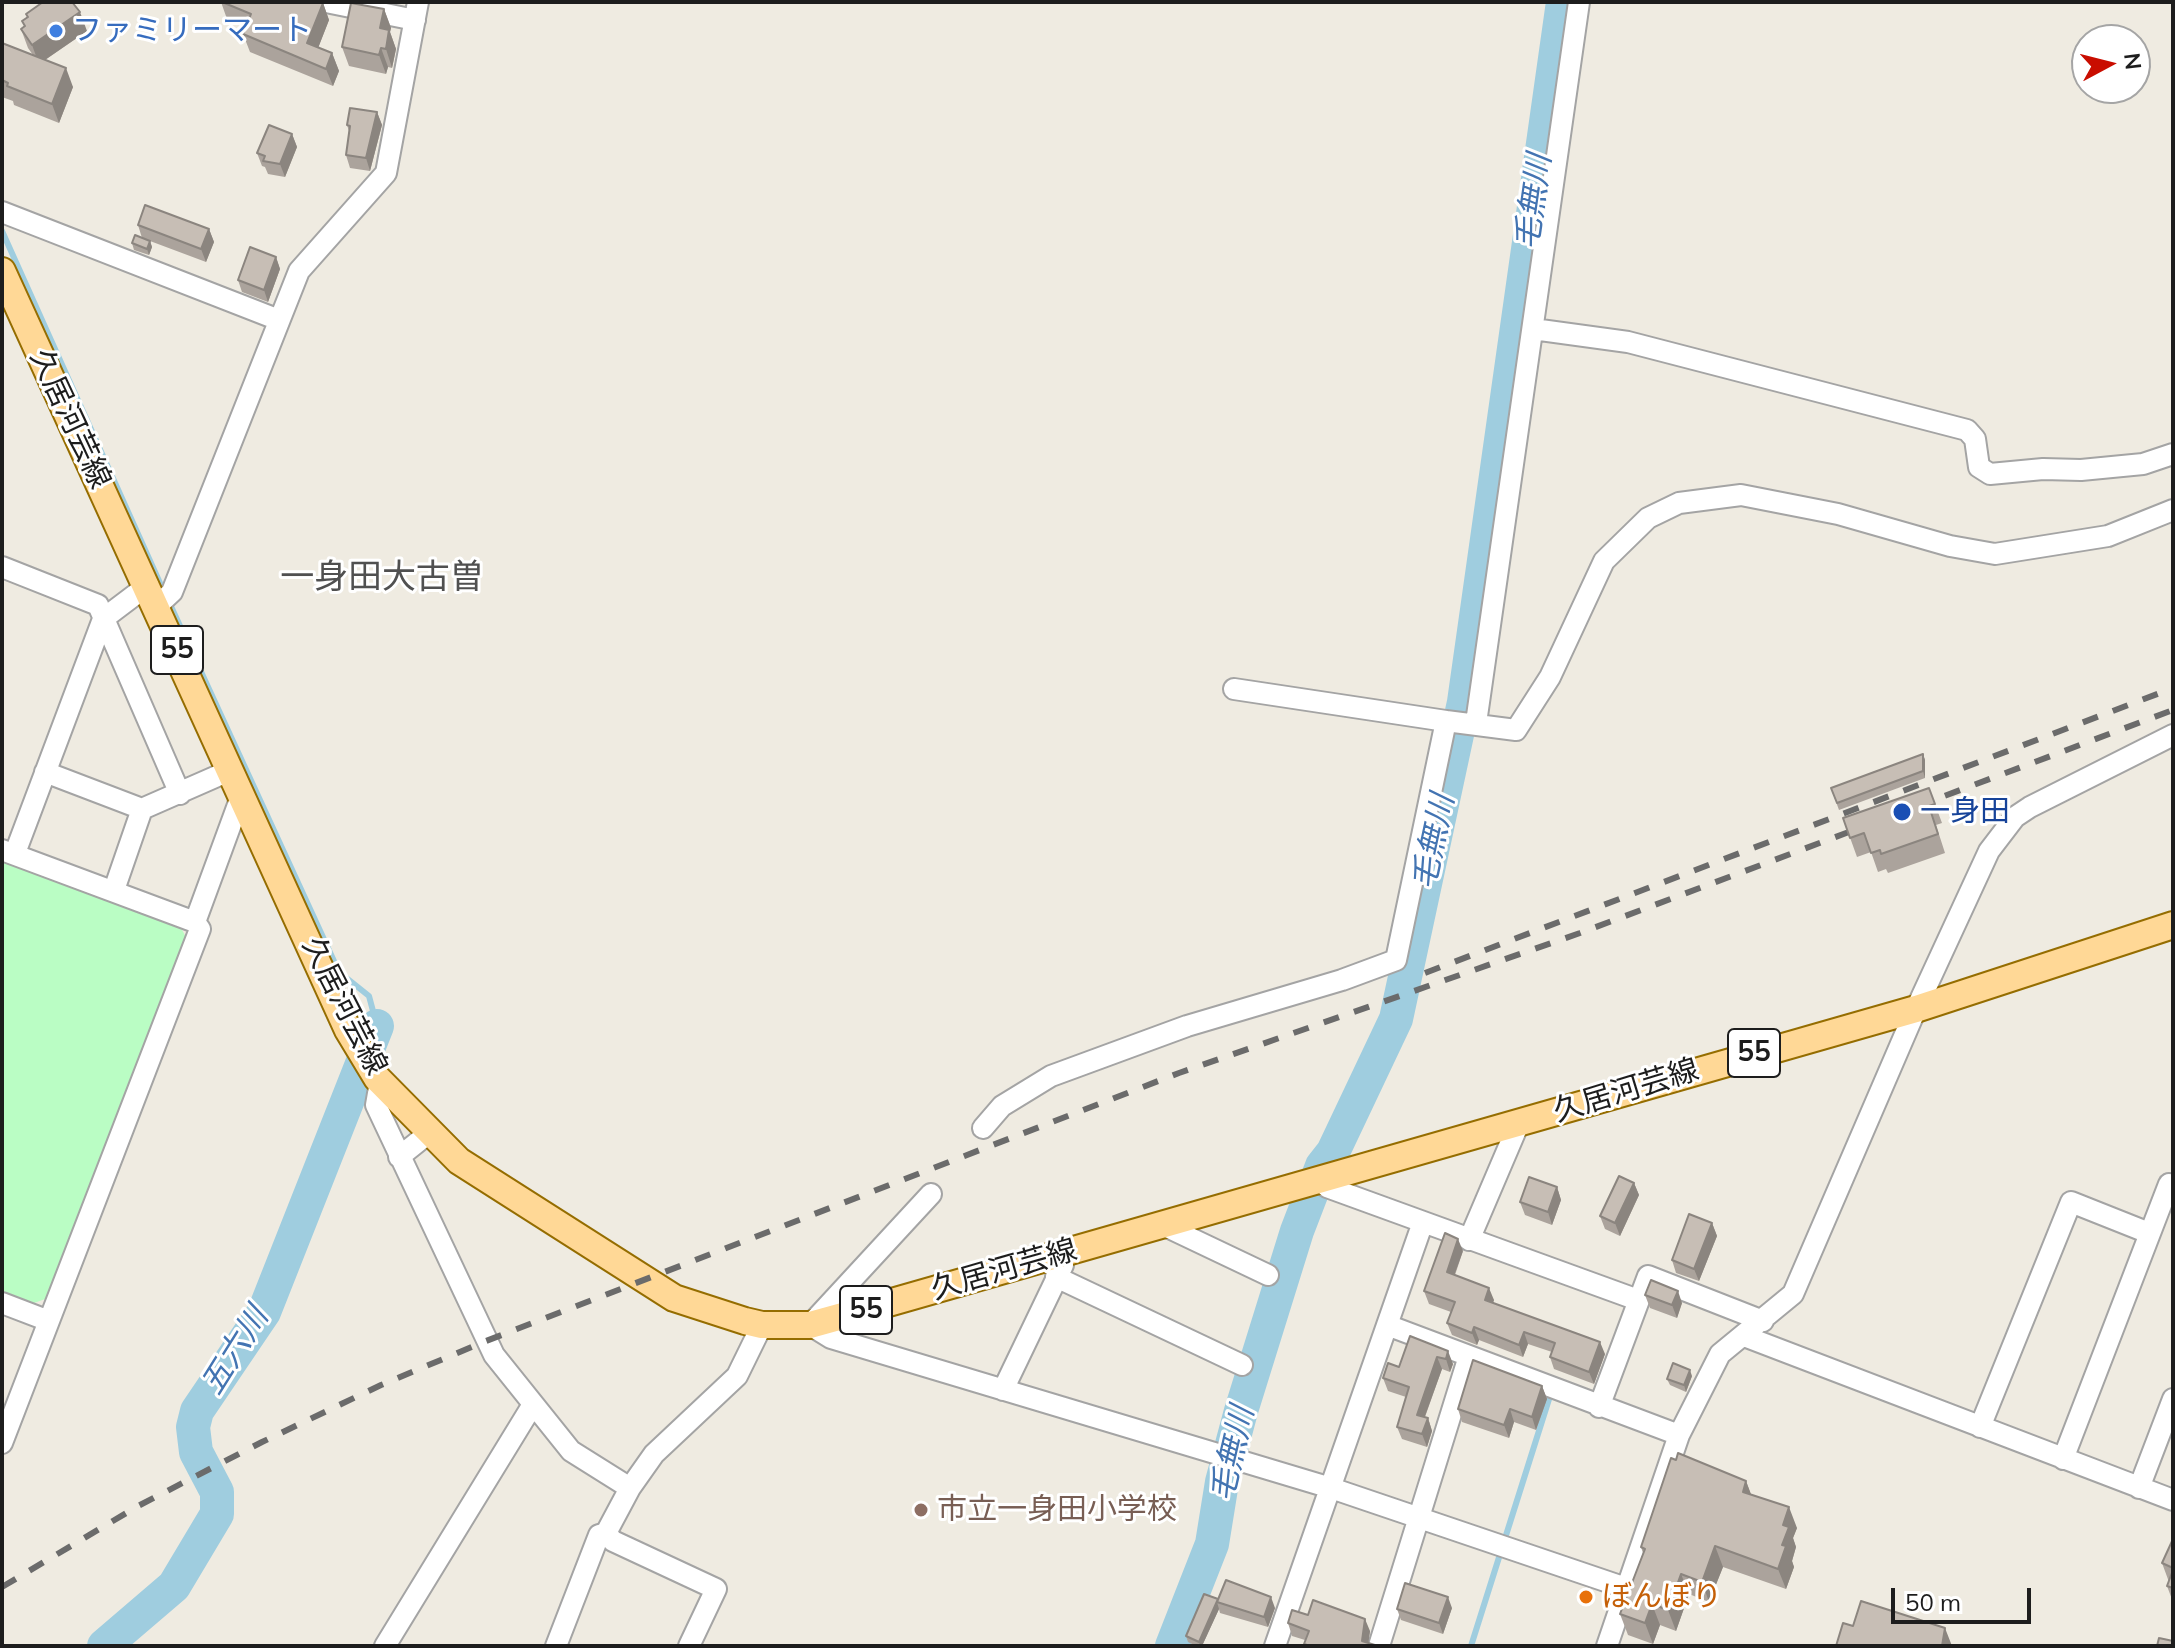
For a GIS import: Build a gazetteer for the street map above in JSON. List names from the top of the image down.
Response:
{
  "streets": {
    "main road": ["久居河芸線", "55"]
  },
  "districts": ["一身田大古曽"],
  "water": ["毛無川", "五六川"],
  "places": [
    "ファミリーマート",
    "一身田",
    "市立一身田小学校",
    "ぼんぼり"
  ],
  "scale_bar": "50 m",
  "north": "right"
}
